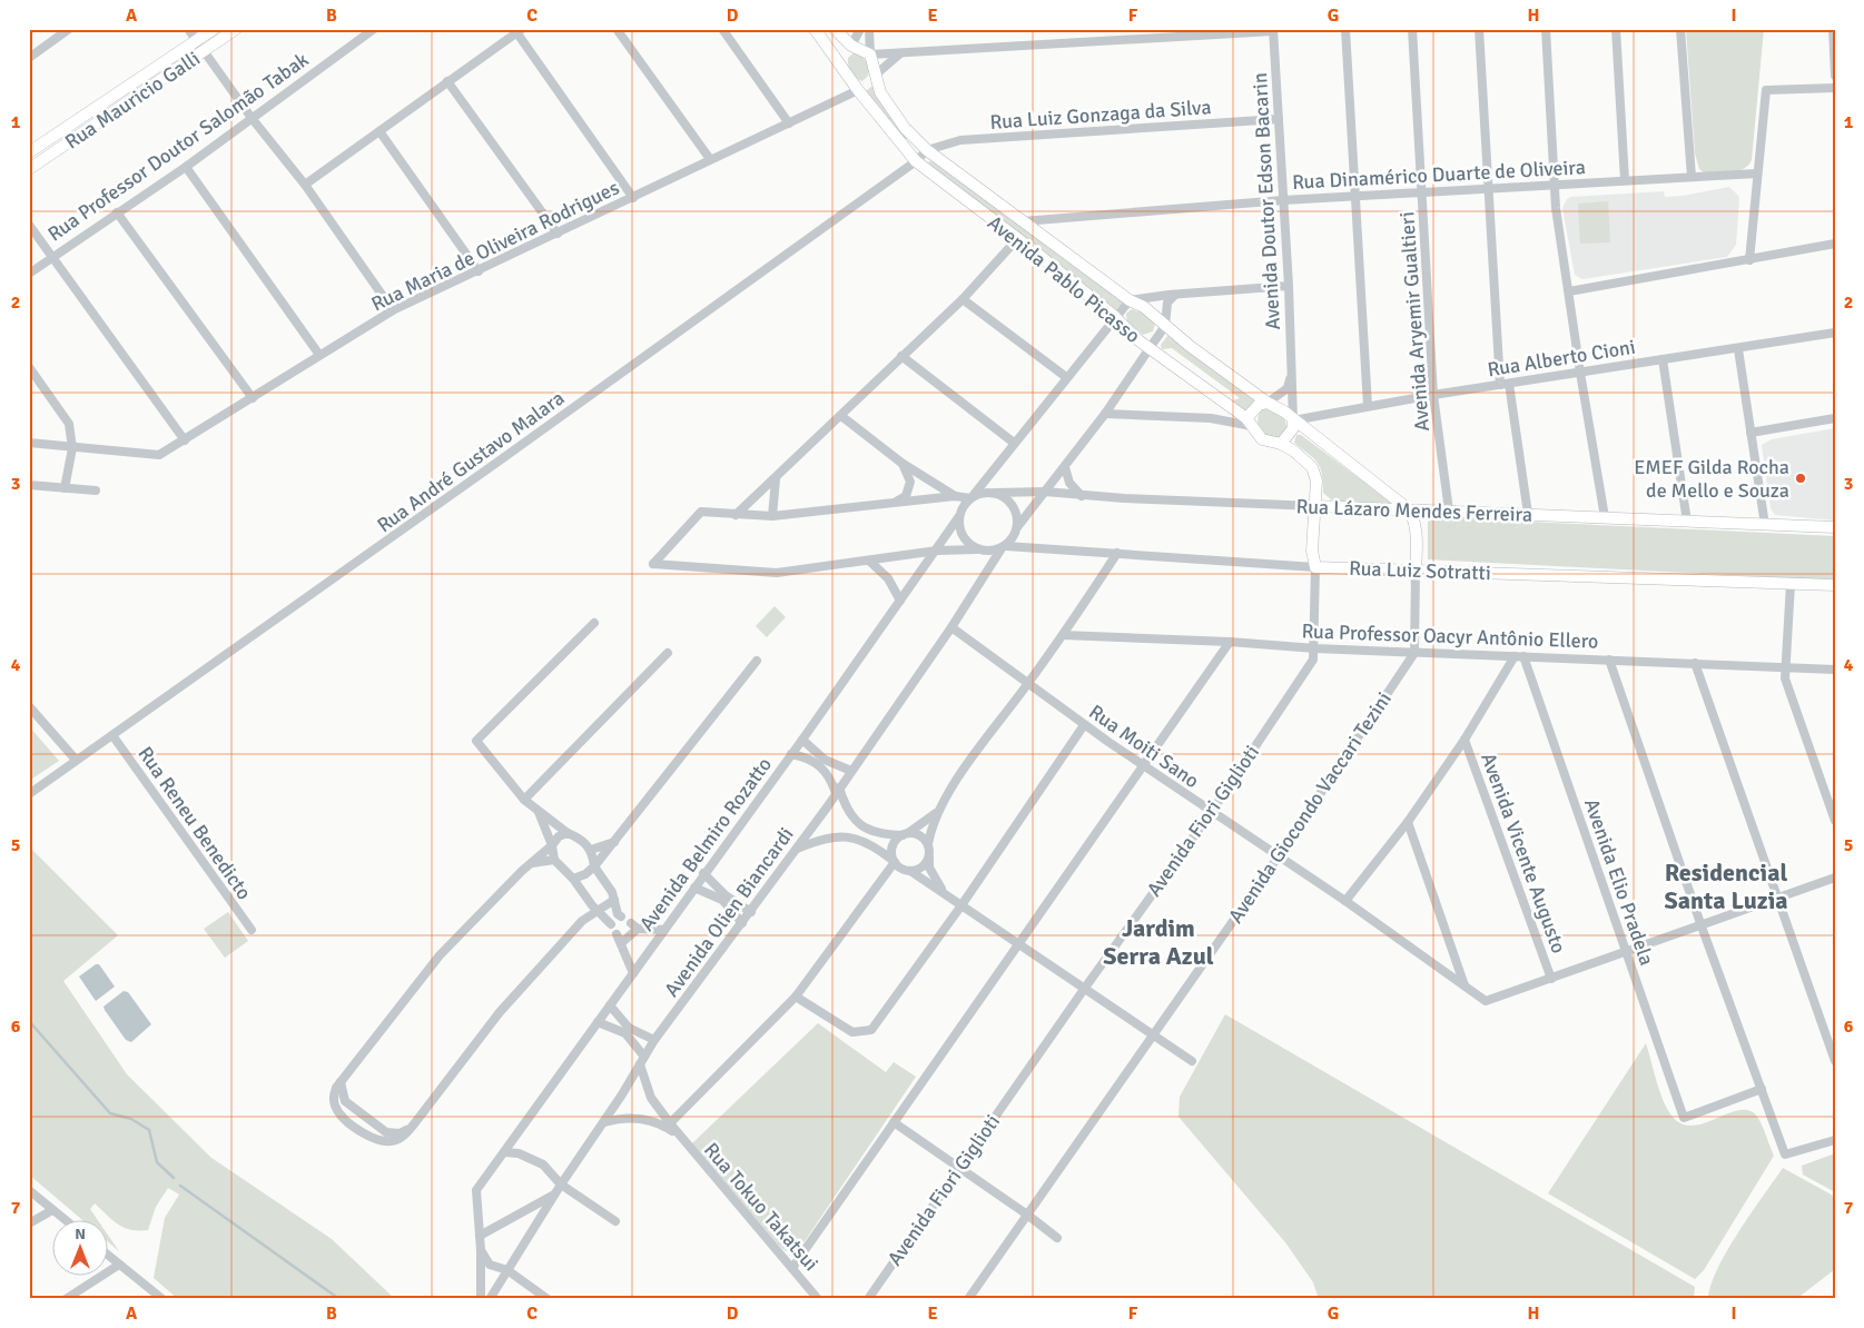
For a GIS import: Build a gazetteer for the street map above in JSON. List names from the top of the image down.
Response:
{
  "streets": {
    "main road": [
      "Rua Mauricio Galli",
      "Avenida Pablo Picasso",
      "Rua Lázaro Mendes Ferreira",
      "Rua Luiz Sotratti",
      "Avenida Fiori Giglioti"
    ],
    "street": [
      "Rua Luiz Gonzaga da Silva",
      "Rua Professor Doutor Salomão Tabak",
      "Rua Dinamérico Duarte de Oliveira",
      "Avenida Doutor Edson Bacarin",
      "Rua Maria de Oliveira Rodrigues",
      "Avenida Aryemir Gualtieri",
      "Rua Alberto Cioni",
      "Rua André Gustavo Malara",
      "Rua Professor Oacyr Antônio Ellero",
      "Rua Moiti Sano",
      "Avenida Giocondo Vaccari Tezini",
      "Rua Reneu Benedicto",
      "Avenida Belmiro Rozatto",
      "Avenida Vicente Augusto",
      "Avenida Elio Pradela",
      "Avenida Olien Biancardi",
      "Rua Tokuo Takatsui"
    ]
  },
  "crossings": [
    ["Rua Luiz Gonzaga da Silva", "Avenida Doutor Edson Bacarin"],
    ["Rua Luiz Gonzaga da Silva", "Avenida Pablo Picasso"],
    ["Rua Luiz Gonzaga da Silva", "Rua André Gustavo Malara"],
    ["Rua Dinamérico Duarte de Oliveira", "Avenida Doutor Edson Bacarin"],
    ["Rua Dinamérico Duarte de Oliveira", "Avenida Pablo Picasso"],
    ["Rua Dinamérico Duarte de Oliveira", "Avenida Aryemir Gualtieri"],
    ["Avenida Doutor Edson Bacarin", "Avenida Pablo Picasso"],
    ["Avenida Doutor Edson Bacarin", "Rua Alberto Cioni"],
    ["Rua Maria de Oliveira Rodrigues", "Avenida Pablo Picasso"],
    ["Avenida Pablo Picasso", "Rua Alberto Cioni"],
    ["Avenida Pablo Picasso", "Rua André Gustavo Malara"],
    ["Avenida Pablo Picasso", "Rua Lázaro Mendes Ferreira"],
    ["Avenida Pablo Picasso", "Avenida Fiori Giglioti"],
    ["Avenida Aryemir Gualtieri", "Rua Alberto Cioni"],
    ["Avenida Aryemir Gualtieri", "Rua Lázaro Mendes Ferreira"],
    ["Rua André Gustavo Malara", "Rua Reneu Benedicto"],
    ["Rua Lázaro Mendes Ferreira", "Rua Luiz Sotratti"],
    ["Rua Lázaro Mendes Ferreira", "Avenida Fiori Giglioti"],
    ["Rua Lázaro Mendes Ferreira", "Avenida Belmiro Rozatto"],
    ["Rua Lázaro Mendes Ferreira", "Avenida Olien Biancardi"],
    ["Rua Luiz Sotratti", "Avenida Fiori Giglioti"],
    ["Rua Luiz Sotratti", "Avenida Belmiro Rozatto"],
    ["Rua Luiz Sotratti", "Avenida Olien Biancardi"],
    ["Rua Professor Oacyr Antônio Ellero", "Avenida Giocondo Vaccari Tezini"],
    ["Rua Professor Oacyr Antônio Ellero", "Avenida Fiori Giglioti"],
    ["Rua Professor Oacyr Antônio Ellero", "Avenida Elio Pradela"],
    ["Rua Moiti Sano", "Avenida Giocondo Vaccari Tezini"],
    ["Rua Moiti Sano", "Avenida Fiori Giglioti"],
    ["Rua Moiti Sano", "Avenida Vicente Augusto"],
    ["Rua Moiti Sano", "Avenida Olien Biancardi"],
    ["Avenida Belmiro Rozatto", "Avenida Olien Biancardi"],
    ["Avenida Olien Biancardi", "Rua Tokuo Takatsui"]
  ],
  "districts": ["Residencial Santa Luzia", "Jardim Serra Azul"],
  "places": ["EMEF Gilda Rocha de Mello e Souza"],
  "north": "top",
  "grid": {
    "columns": [
      "A",
      "B",
      "C",
      "D",
      "E",
      "F",
      "G",
      "H",
      "I"
    ],
    "rows": [
      "1",
      "2",
      "3",
      "4",
      "5",
      "6",
      "7"
    ]
  }
}
